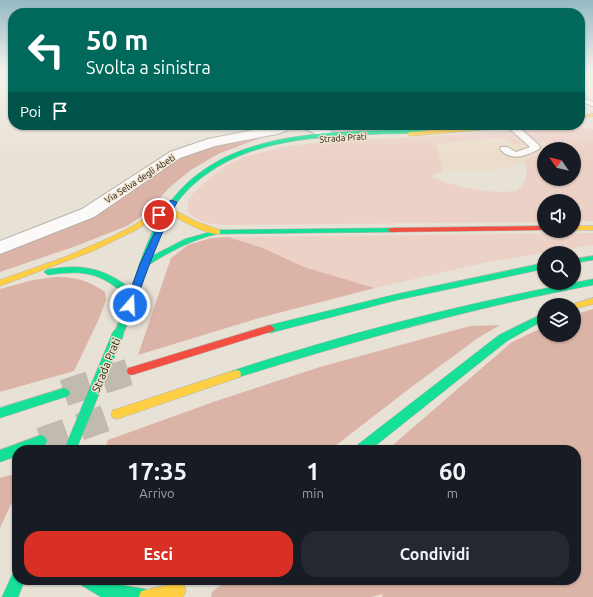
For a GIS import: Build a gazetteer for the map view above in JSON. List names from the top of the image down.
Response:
{
  "streets": {
    "main road": ["Strada Prati"],
    "street": ["Via Selva degli Abeti"]
  },
  "north": "top left",
  "page": {
    "turn": ["50 m", "Svolta a sinistra"],
    "then": "Poi",
    "eta": [
      "17:35",
      "Arrivo",
      "1",
      "min",
      "60",
      "m"
    ],
    "buttons": ["Esci", "Condividi"]
  }
}
